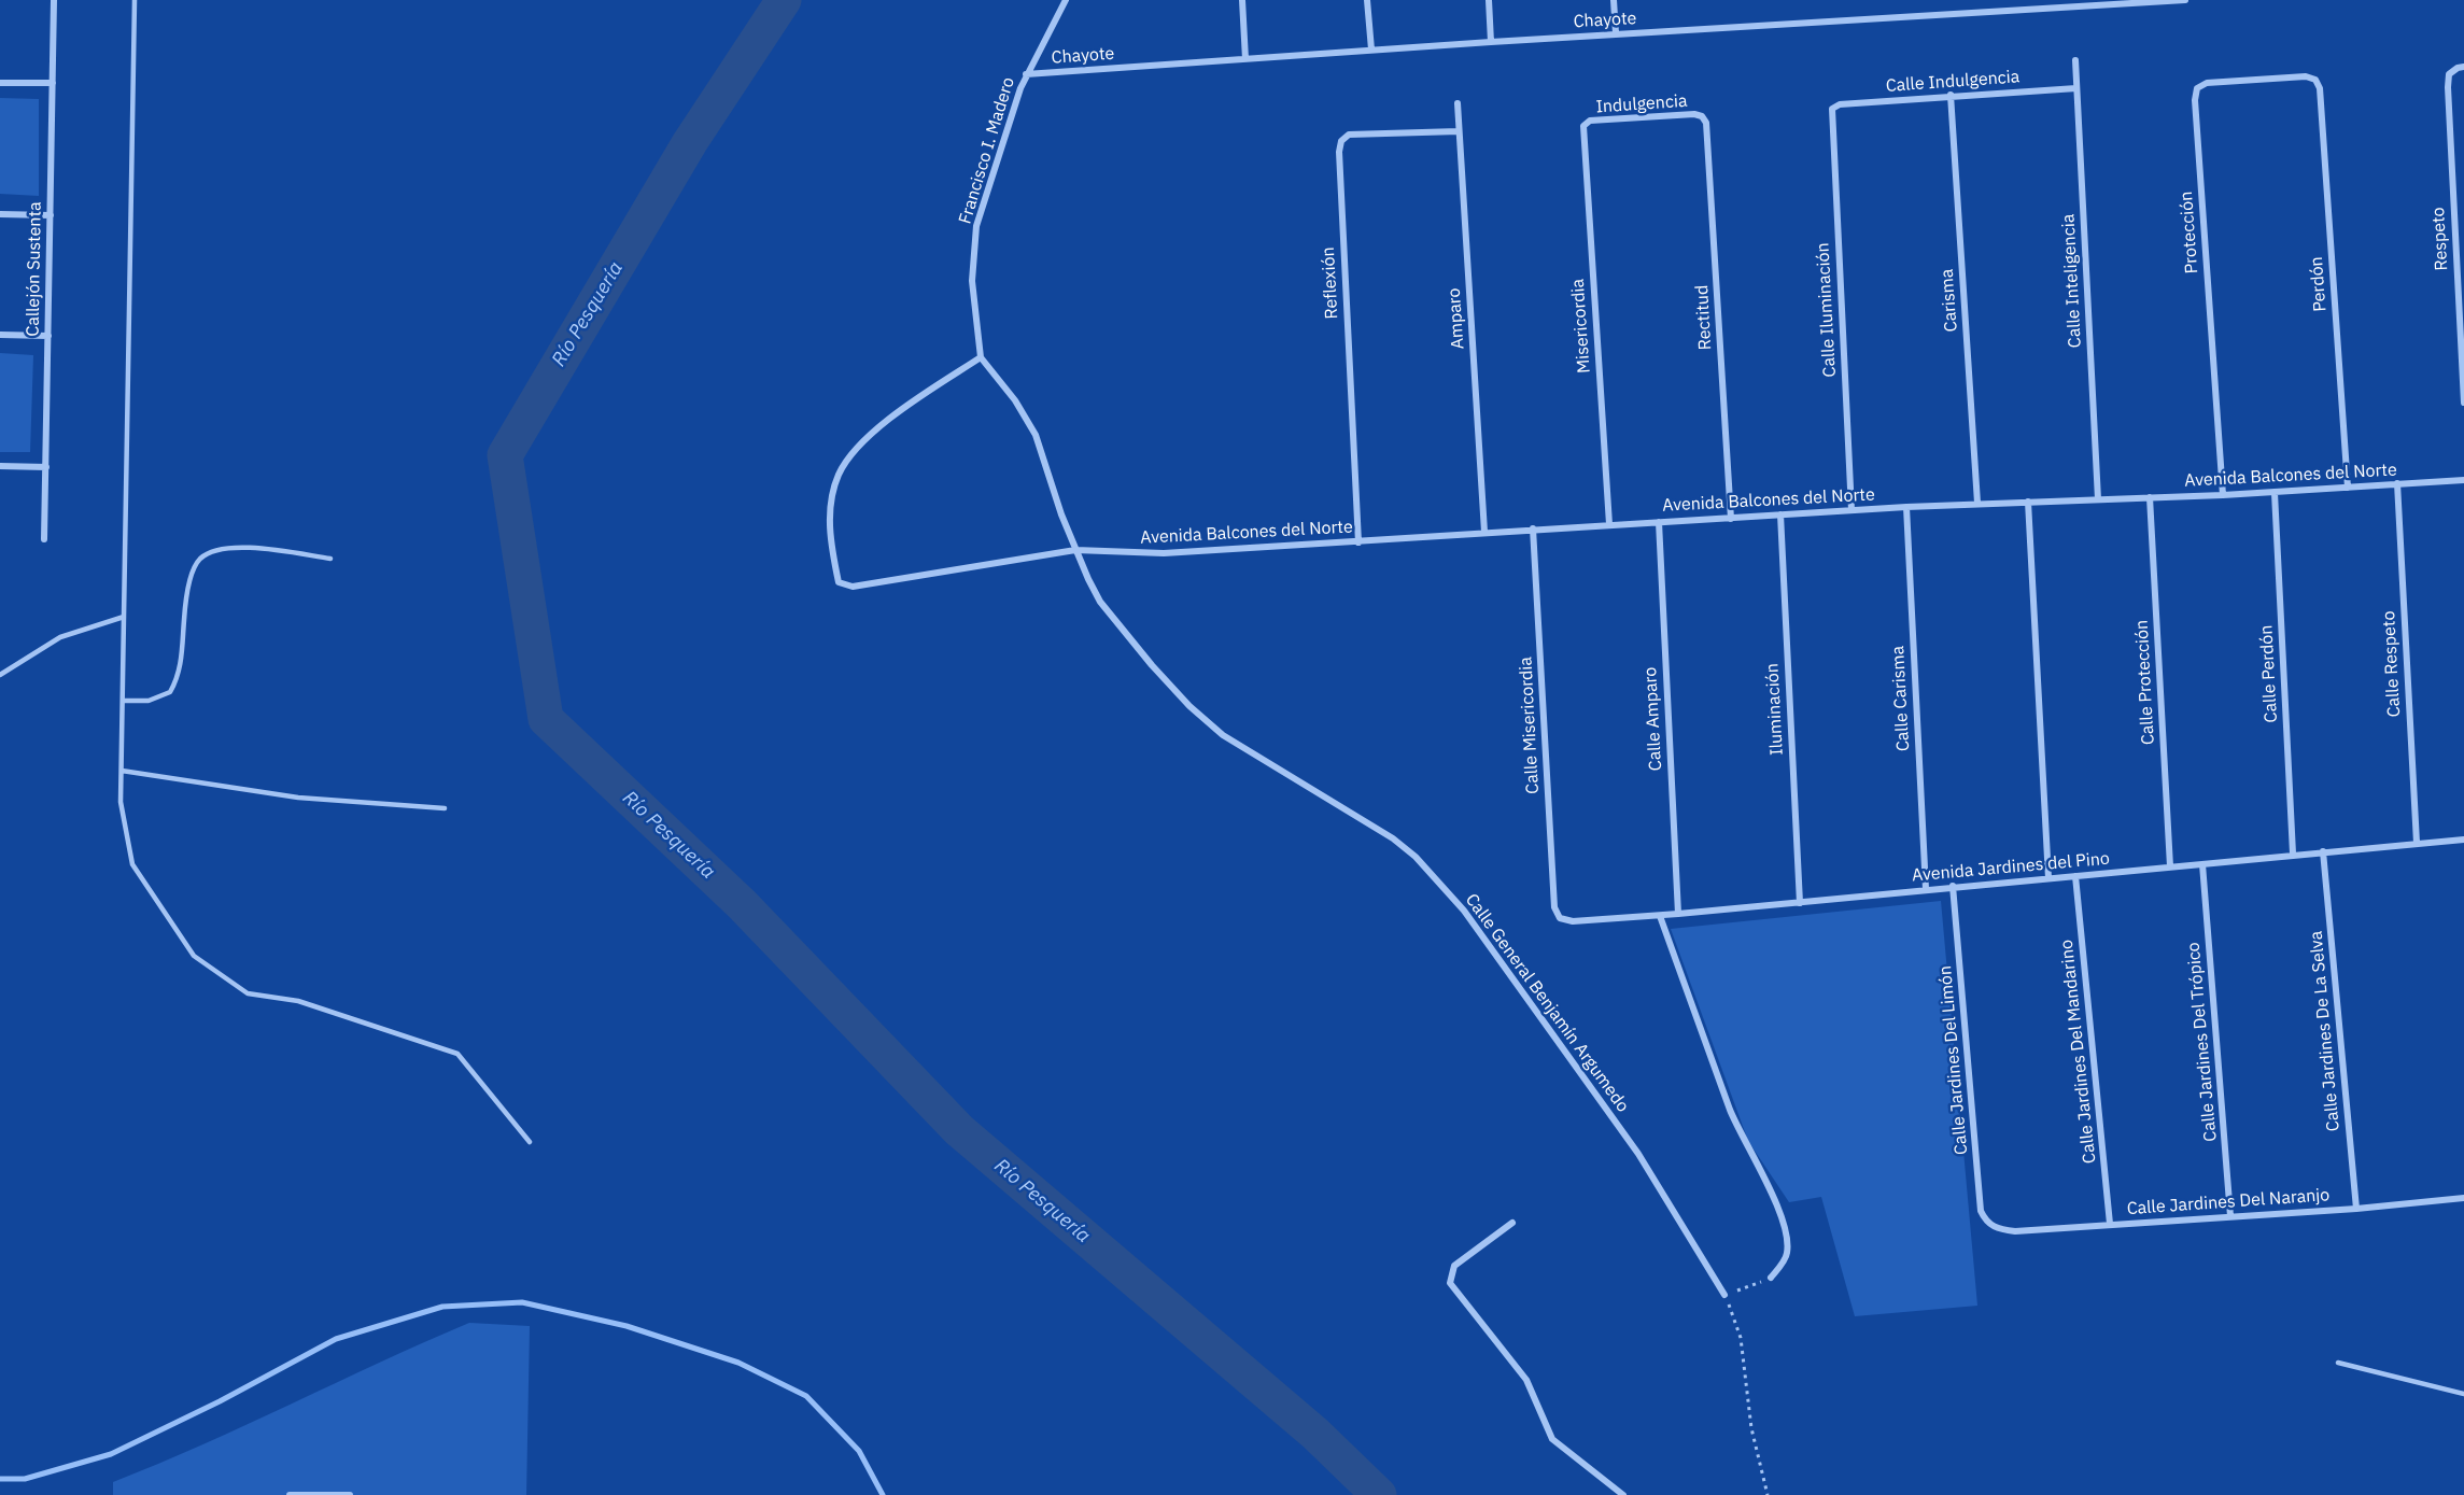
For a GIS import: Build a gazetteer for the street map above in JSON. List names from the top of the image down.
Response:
{
  "streets": {
    "street": [
      "Chayote",
      "Calle Indulgencia",
      "Indulgencia",
      "Francisco I. Madero",
      "Protección",
      "Respeto",
      "Callejón Sustenta",
      "Calle Inteligencia",
      "Reflexión",
      "Perdón",
      "Carisma",
      "Calle Iluminación",
      "Rectitud",
      "Amparo",
      "Misericordia",
      "Avenida Balcones del Norte",
      "Calle Respeto",
      "Calle Perdón",
      "Calle Protección",
      "Calle Carisma",
      "Iluminación",
      "Calle Amparo",
      "Calle Misericordia",
      "Avenida Jardines del Pino",
      "Calle General Benjamín Argumedo",
      "Calle Jardines De La Selva",
      "Calle Jardines Del Trópico",
      "Calle Jardines Del Mandarino",
      "Calle Jardines Del Limón",
      "Calle Jardines Del Naranjo"
    ]
  },
  "crossings": [
    ["Chayote", "Francisco I. Madero"],
    ["Calle Indulgencia", "Calle Inteligencia"],
    ["Calle Indulgencia", "Carisma"],
    ["Calle Indulgencia", "Calle Iluminación"],
    ["Indulgencia", "Rectitud"],
    ["Indulgencia", "Misericordia"],
    ["Francisco I. Madero", "Avenida Balcones del Norte"],
    ["Francisco I. Madero", "Calle General Benjamín Argumedo"],
    ["Protección", "Perdón"],
    ["Protección", "Avenida Balcones del Norte"],
    ["Calle Inteligencia", "Avenida Balcones del Norte"],
    ["Reflexión", "Amparo"],
    ["Reflexión", "Avenida Balcones del Norte"],
    ["Perdón", "Avenida Balcones del Norte"],
    ["Carisma", "Avenida Balcones del Norte"],
    ["Calle Iluminación", "Avenida Balcones del Norte"],
    ["Rectitud", "Avenida Balcones del Norte"],
    ["Amparo", "Avenida Balcones del Norte"],
    ["Misericordia", "Avenida Balcones del Norte"],
    ["Avenida Balcones del Norte", "Calle Respeto"],
    ["Avenida Balcones del Norte", "Calle Perdón"],
    ["Avenida Balcones del Norte", "Calle Protección"],
    ["Avenida Balcones del Norte", "Calle Carisma"],
    ["Avenida Balcones del Norte", "Iluminación"],
    ["Avenida Balcones del Norte", "Calle Amparo"],
    ["Avenida Balcones del Norte", "Calle Misericordia"],
    ["Avenida Balcones del Norte", "Calle General Benjamín Argumedo"],
    ["Calle Respeto", "Avenida Jardines del Pino"],
    ["Calle Perdón", "Avenida Jardines del Pino"],
    ["Calle Protección", "Avenida Jardines del Pino"],
    ["Calle Carisma", "Avenida Jardines del Pino"],
    ["Iluminación", "Avenida Jardines del Pino"],
    ["Calle Amparo", "Avenida Jardines del Pino"],
    ["Calle Misericordia", "Avenida Jardines del Pino"],
    ["Avenida Jardines del Pino", "Calle Jardines De La Selva"],
    ["Avenida Jardines del Pino", "Calle Jardines Del Trópico"],
    ["Avenida Jardines del Pino", "Calle Jardines Del Mandarino"],
    ["Avenida Jardines del Pino", "Calle Jardines Del Limón"],
    ["Calle Jardines De La Selva", "Calle Jardines Del Naranjo"],
    ["Calle Jardines Del Trópico", "Calle Jardines Del Naranjo"],
    ["Calle Jardines Del Mandarino", "Calle Jardines Del Naranjo"],
    ["Calle Jardines Del Limón", "Calle Jardines Del Naranjo"]
  ],
  "water": ["Río Pesquería"]
}
